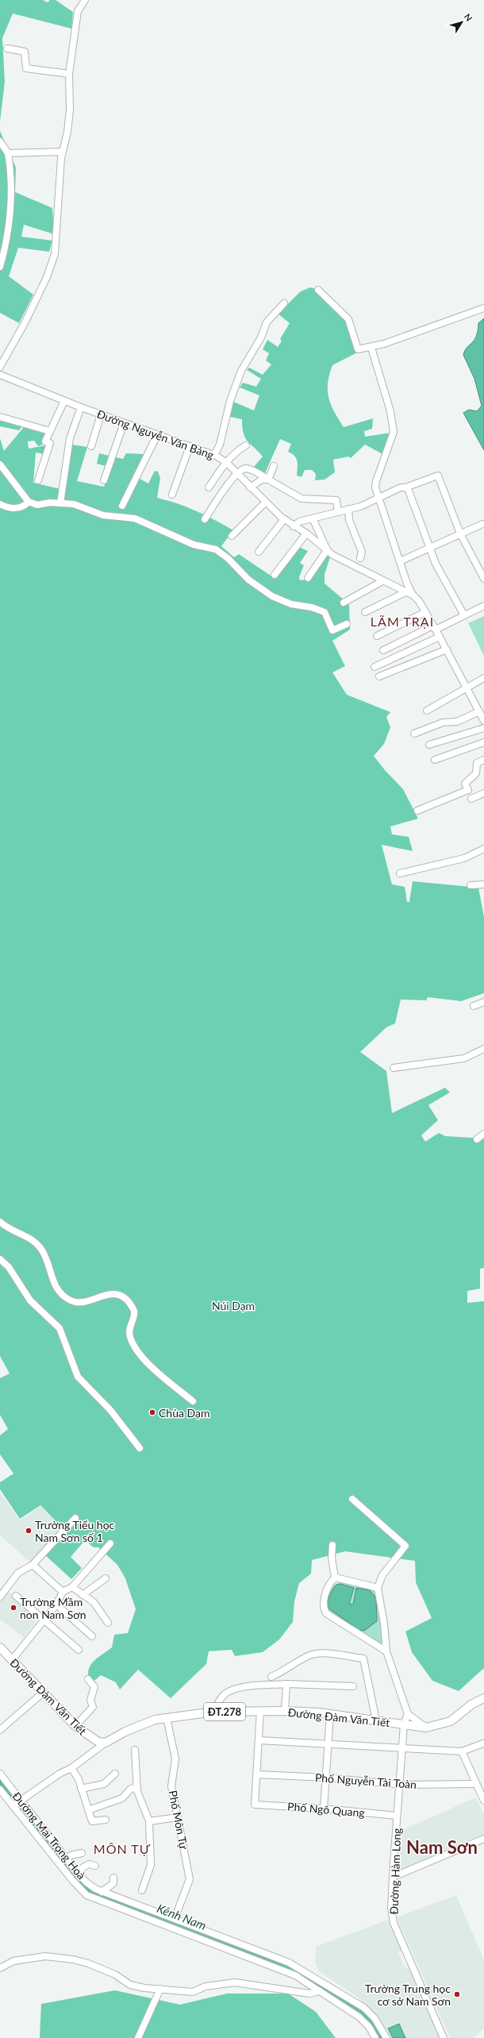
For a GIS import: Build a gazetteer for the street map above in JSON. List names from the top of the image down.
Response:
{
  "streets": {
    "main road": ["Đường Đàm Văn Tiết", "ĐT.278"],
    "street": [
      "Đường Nguyễn Văn Bảng",
      "Phố Nguyễn Tài Toàn",
      "Phố Ngô Quang",
      "Phố Môn Tự",
      "Đường Mai Trọng Hoà",
      "Đường Hàm Long"
    ]
  },
  "crossings": [
    ["Đường Đàm Văn Tiết", "Phố Môn Tự"],
    ["Đường Đàm Văn Tiết", "Đường Hàm Long"],
    ["Phố Nguyễn Tài Toàn", "Phố Ngô Quang"],
    ["Phố Nguyễn Tài Toàn", "Đường Hàm Long"],
    ["Phố Ngô Quang", "Đường Hàm Long"],
    ["Phố Môn Tự", "Đường Mai Trọng Hoà"]
  ],
  "districts": ["LÃM TRẠI", "Nam Sơn", "MÔN TỰ"],
  "water": ["Kênh Nam"],
  "parks": ["Núi Dạm"],
  "places": [
    "Chùa Dạm",
    "Trường Tiểu học Nam Sơn số 1",
    "Trường Mầm non Nam Sơn",
    "Trường Trung học cơ sở Nam Sơn"
  ],
  "north": "top right"
}
